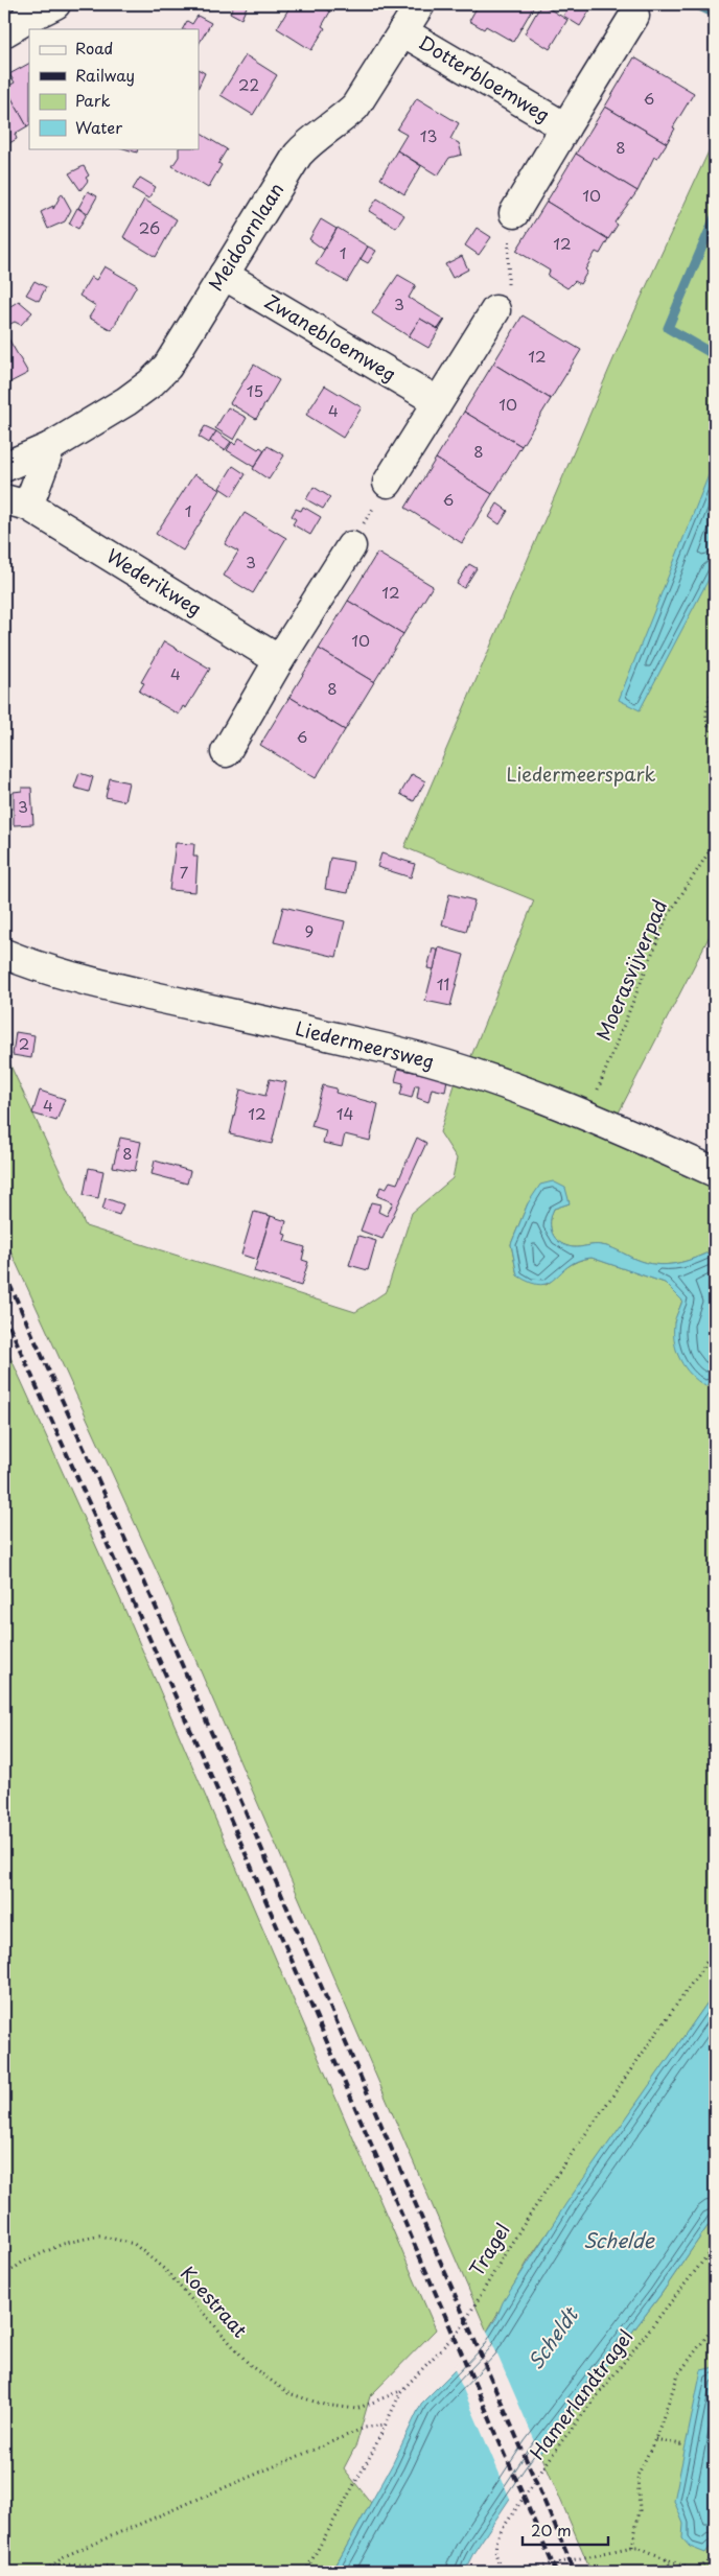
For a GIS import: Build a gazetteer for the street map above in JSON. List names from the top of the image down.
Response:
{
  "streets": {
    "street": [
      "Dotterbloemweg",
      "Meidoornlaan",
      "Zwanebloemweg",
      "Wederikweg",
      "Liedermeersweg"
    ],
    "path": [
      "Moerasvijverpad",
      "Tragel",
      "Koestraat",
      "Hamerlandtragel"
    ]
  },
  "crossings": [
    ["Dotterbloemweg", "Meidoornlaan"],
    ["Meidoornlaan", "Zwanebloemweg"],
    ["Moerasvijverpad", "Liedermeersweg"],
    ["Tragel", "Koestraat"]
  ],
  "water": ["Schelde", "Scheldt"],
  "parks": ["Liedermeerspark"],
  "house_numbers": [
    "22",
    "6",
    "13",
    "8",
    "10",
    "26",
    "12",
    "1",
    "3",
    "12",
    "15",
    "10",
    "4",
    "8",
    "6",
    "1",
    "3",
    "12",
    "10",
    "4",
    "8",
    "6",
    "3",
    "7",
    "9",
    "11",
    "2",
    "4",
    "12",
    "14",
    "8"
  ],
  "legend": [
    "Road",
    "Railway",
    "Park",
    "Water"
  ],
  "scale_bar": "20 m"
}
